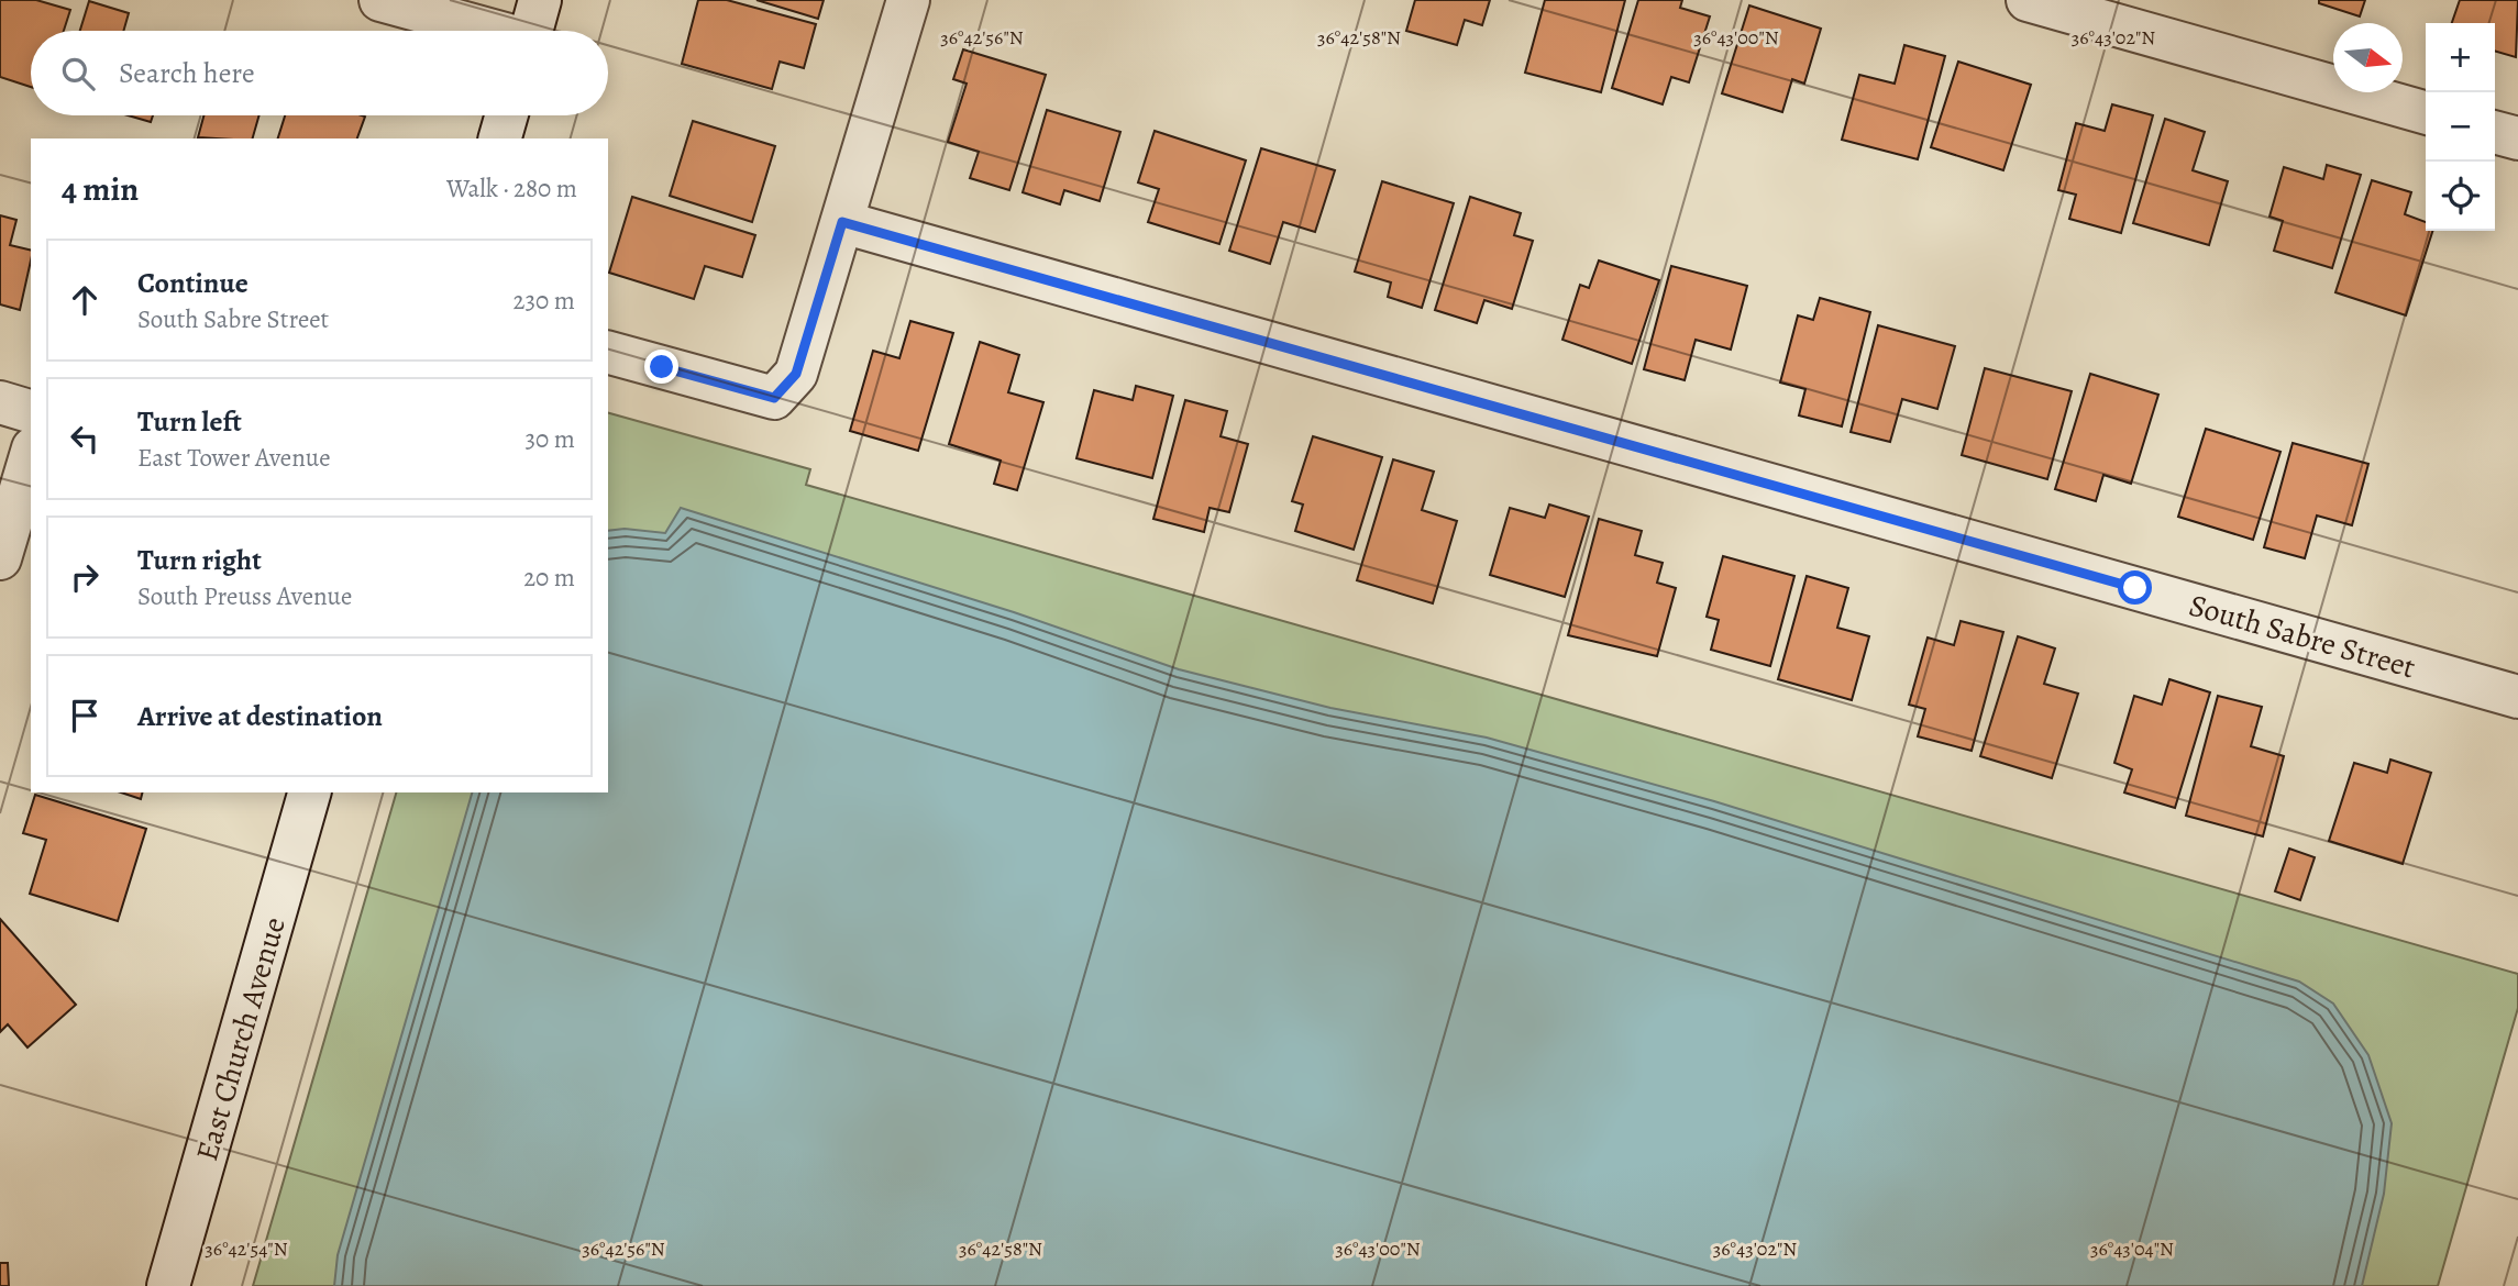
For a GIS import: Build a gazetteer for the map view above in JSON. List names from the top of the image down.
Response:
{
  "streets": {
    "street": ["South Sabre Street", "East Church Avenue"]
  },
  "north": "right",
  "page": {
    "map_buttons": ["+", "−"],
    "search": "Search here",
    "heading": ["4 min", "Walk · 280 m"],
    "list": [
      ["Continue", "South Sabre Street", "230 m"],
      ["Turn left", "East Tower Avenue", "30 m"],
      ["Turn right", "South Preuss Avenue", "20 m"],
      "Arrive at destination"
    ]
  },
  "coordinates": [
    "36°42'56\"N",
    "36°42'58\"N",
    "36°43'00\"N",
    "36°43'02\"N",
    "36°42'54\"N",
    "36°43'04\"N"
  ]
}
